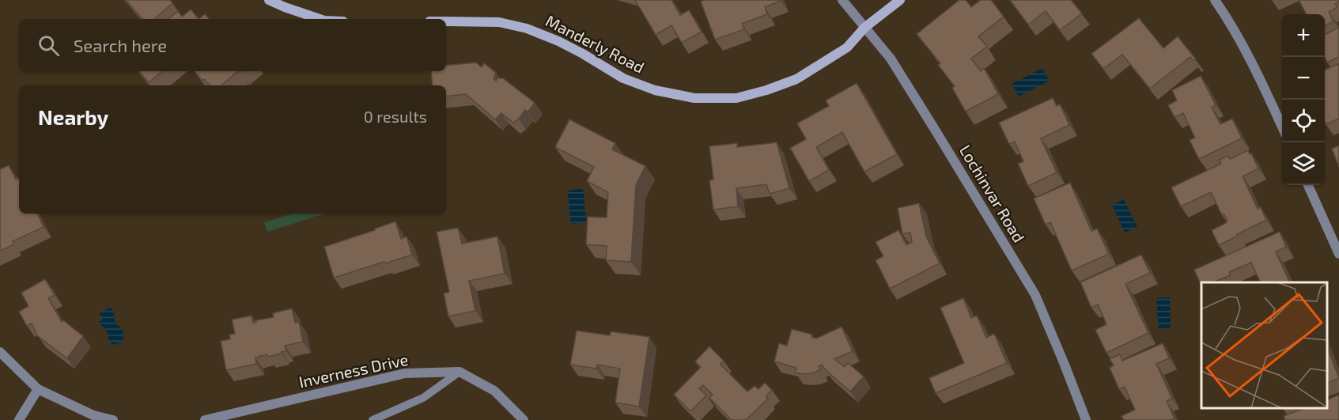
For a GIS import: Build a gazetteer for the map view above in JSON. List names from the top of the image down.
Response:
{
  "streets": {
    "street": ["Manderly Road", "Lochinvar Road", "Inverness Drive"]
  },
  "crossings": [
    ["Manderly Road", "Lochinvar Road"]
  ],
  "page": {
    "map_buttons": ["+", "−"],
    "search": "Search here",
    "heading": ["Nearby", "0 results"]
  }
}
